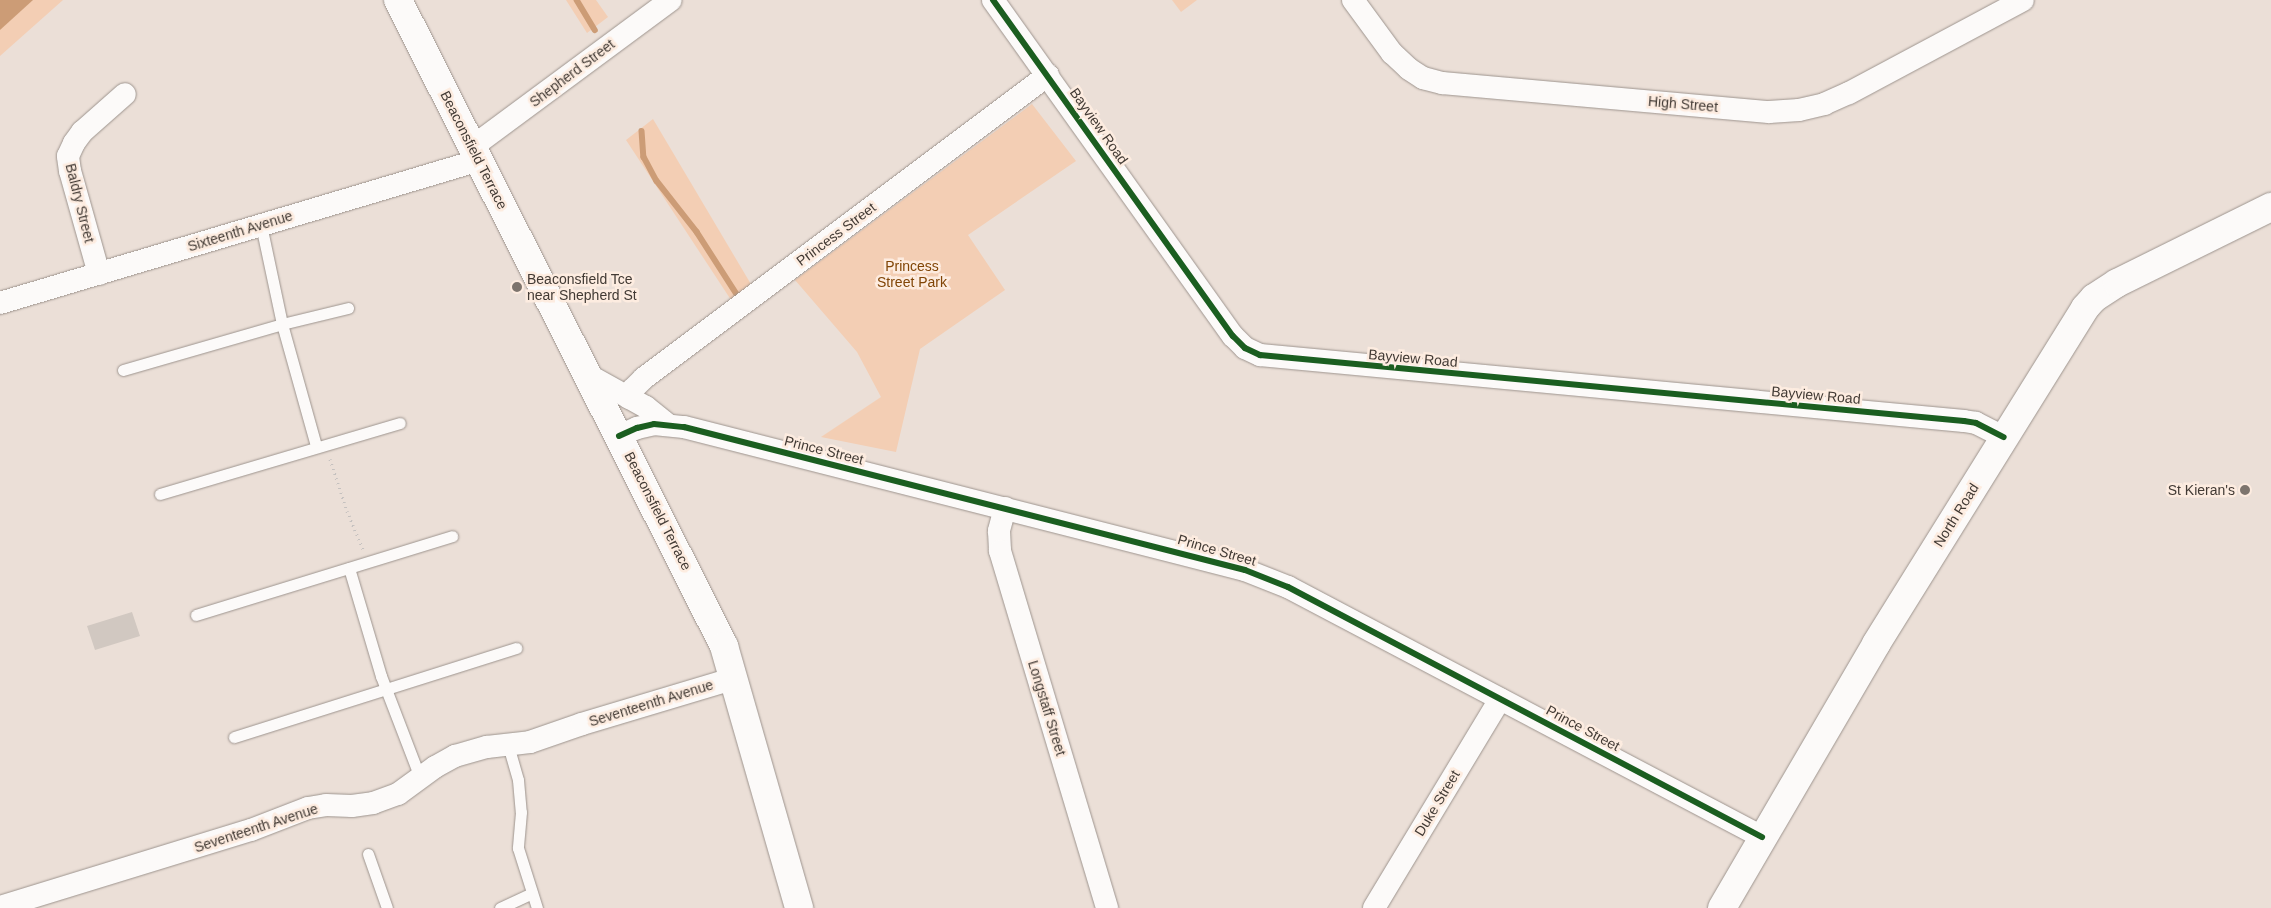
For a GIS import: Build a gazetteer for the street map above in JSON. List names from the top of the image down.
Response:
{
  "streets": {
    "main road": ["Beaconsfield Terrace", "North Road"],
    "street": [
      "Shepherd Street",
      "High Street",
      "Bayview Road",
      "Baldry Street",
      "Sixteenth Avenue",
      "Princess Street",
      "Prince Street",
      "Seventeenth Avenue",
      "Longstaff Street",
      "Duke Street"
    ]
  },
  "crossings": [
    ["Shepherd Street", "Beaconsfield Terrace"],
    ["Shepherd Street", "Sixteenth Avenue"],
    ["Bayview Road", "Princess Street"],
    ["Bayview Road", "North Road"],
    ["Beaconsfield Terrace", "Sixteenth Avenue"],
    ["Beaconsfield Terrace", "Prince Street"],
    ["Beaconsfield Terrace", "Seventeenth Avenue"],
    ["Baldry Street", "Sixteenth Avenue"],
    ["Princess Street", "Prince Street"],
    ["Prince Street", "North Road"],
    ["Prince Street", "Longstaff Street"],
    ["Prince Street", "Duke Street"]
  ],
  "parks": ["Princess Street Park"],
  "places": ["Beaconsfield Tce near Shepherd St", "St Kieran's"]
}
